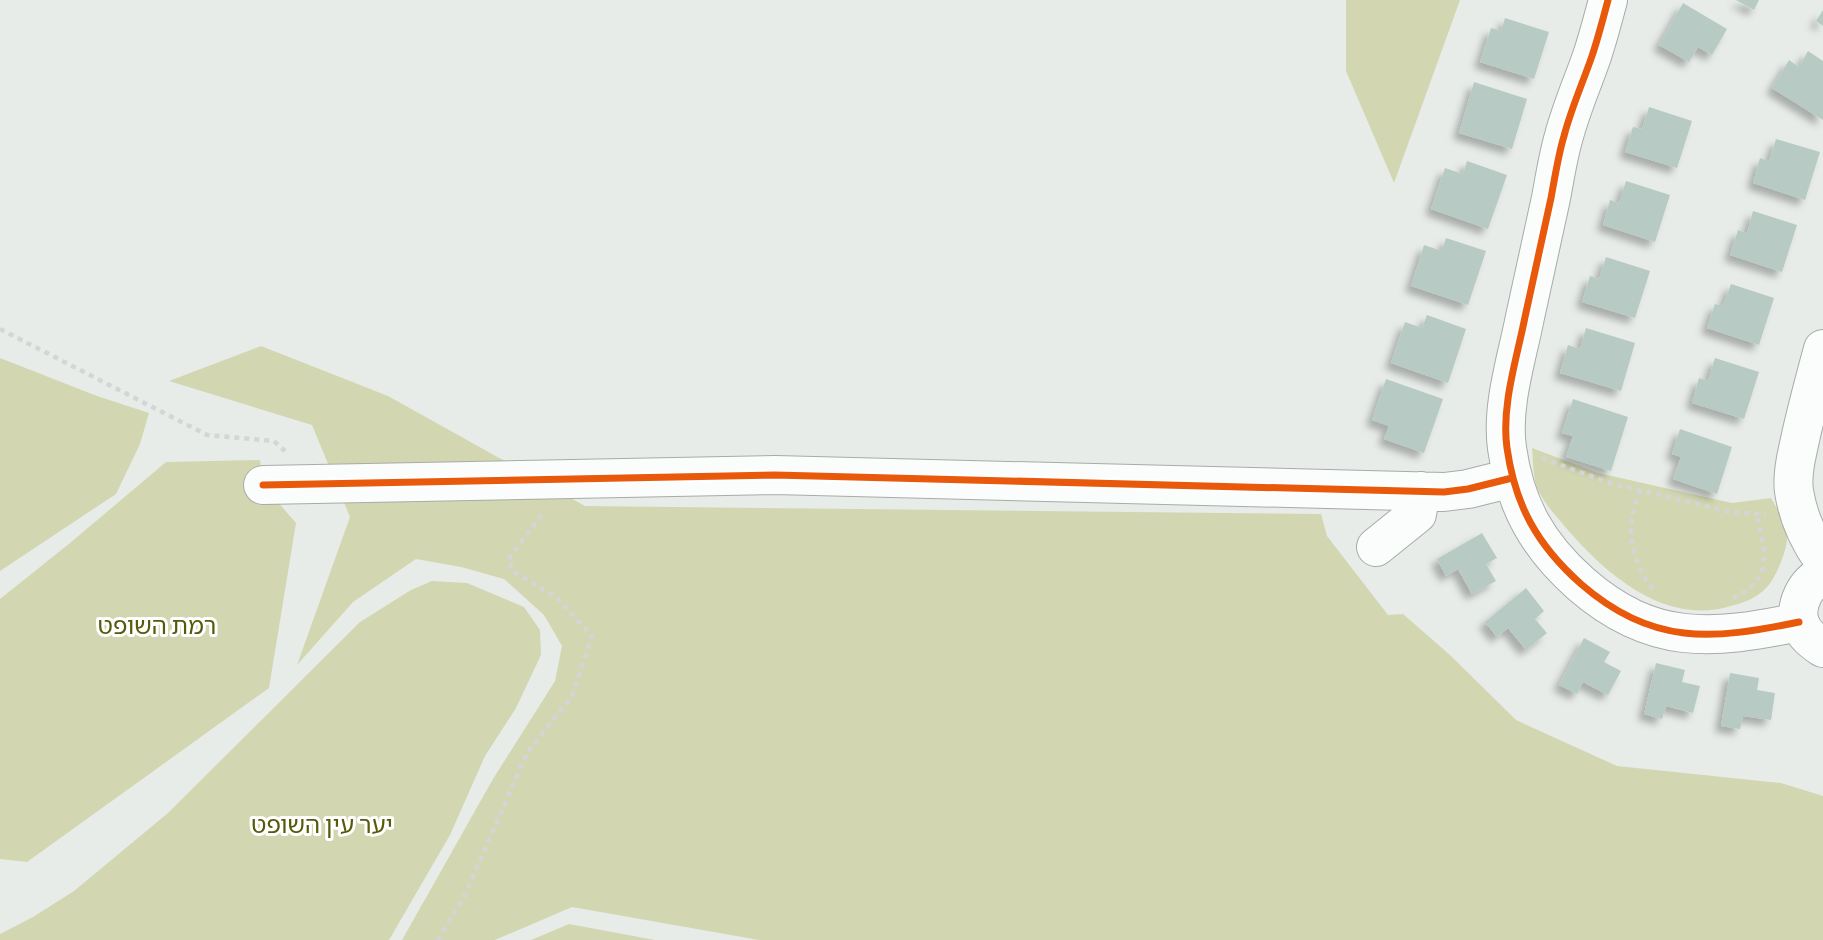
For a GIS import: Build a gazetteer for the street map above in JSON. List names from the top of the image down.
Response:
{
  "parks": ["רמת השופט", "יער עין השופט"]
}
